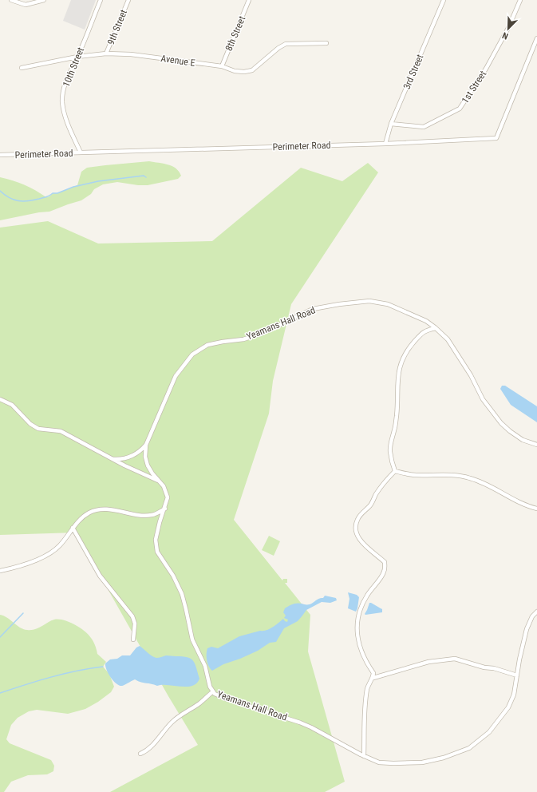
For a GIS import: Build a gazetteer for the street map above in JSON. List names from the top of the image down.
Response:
{
  "streets": {
    "street": [
      "9th Street",
      "8th Street",
      "Avenue E",
      "10th Street",
      "3rd Street",
      "1st Street",
      "Perimeter Road",
      "Yeamans Hall Road"
    ]
  },
  "crossings": [
    ["9th Street", "Avenue E"],
    ["8th Street", "Avenue E"],
    ["Avenue E", "10th Street"],
    ["10th Street", "Perimeter Road"],
    ["3rd Street", "1st Street"],
    ["3rd Street", "Perimeter Road"]
  ],
  "north": "bottom left"
}
